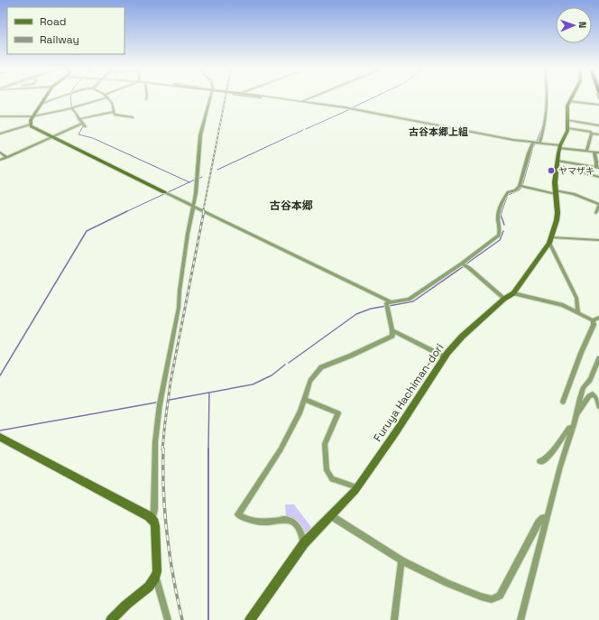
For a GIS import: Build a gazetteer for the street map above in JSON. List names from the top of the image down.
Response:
{
  "streets": {
    "street": ["Furuya Hachiman-dori"]
  },
  "districts": ["古谷本郷上組", "古谷本郷"],
  "places": ["ヤマザキ"],
  "legend": ["Road", "Railway"],
  "north": "right"
}
